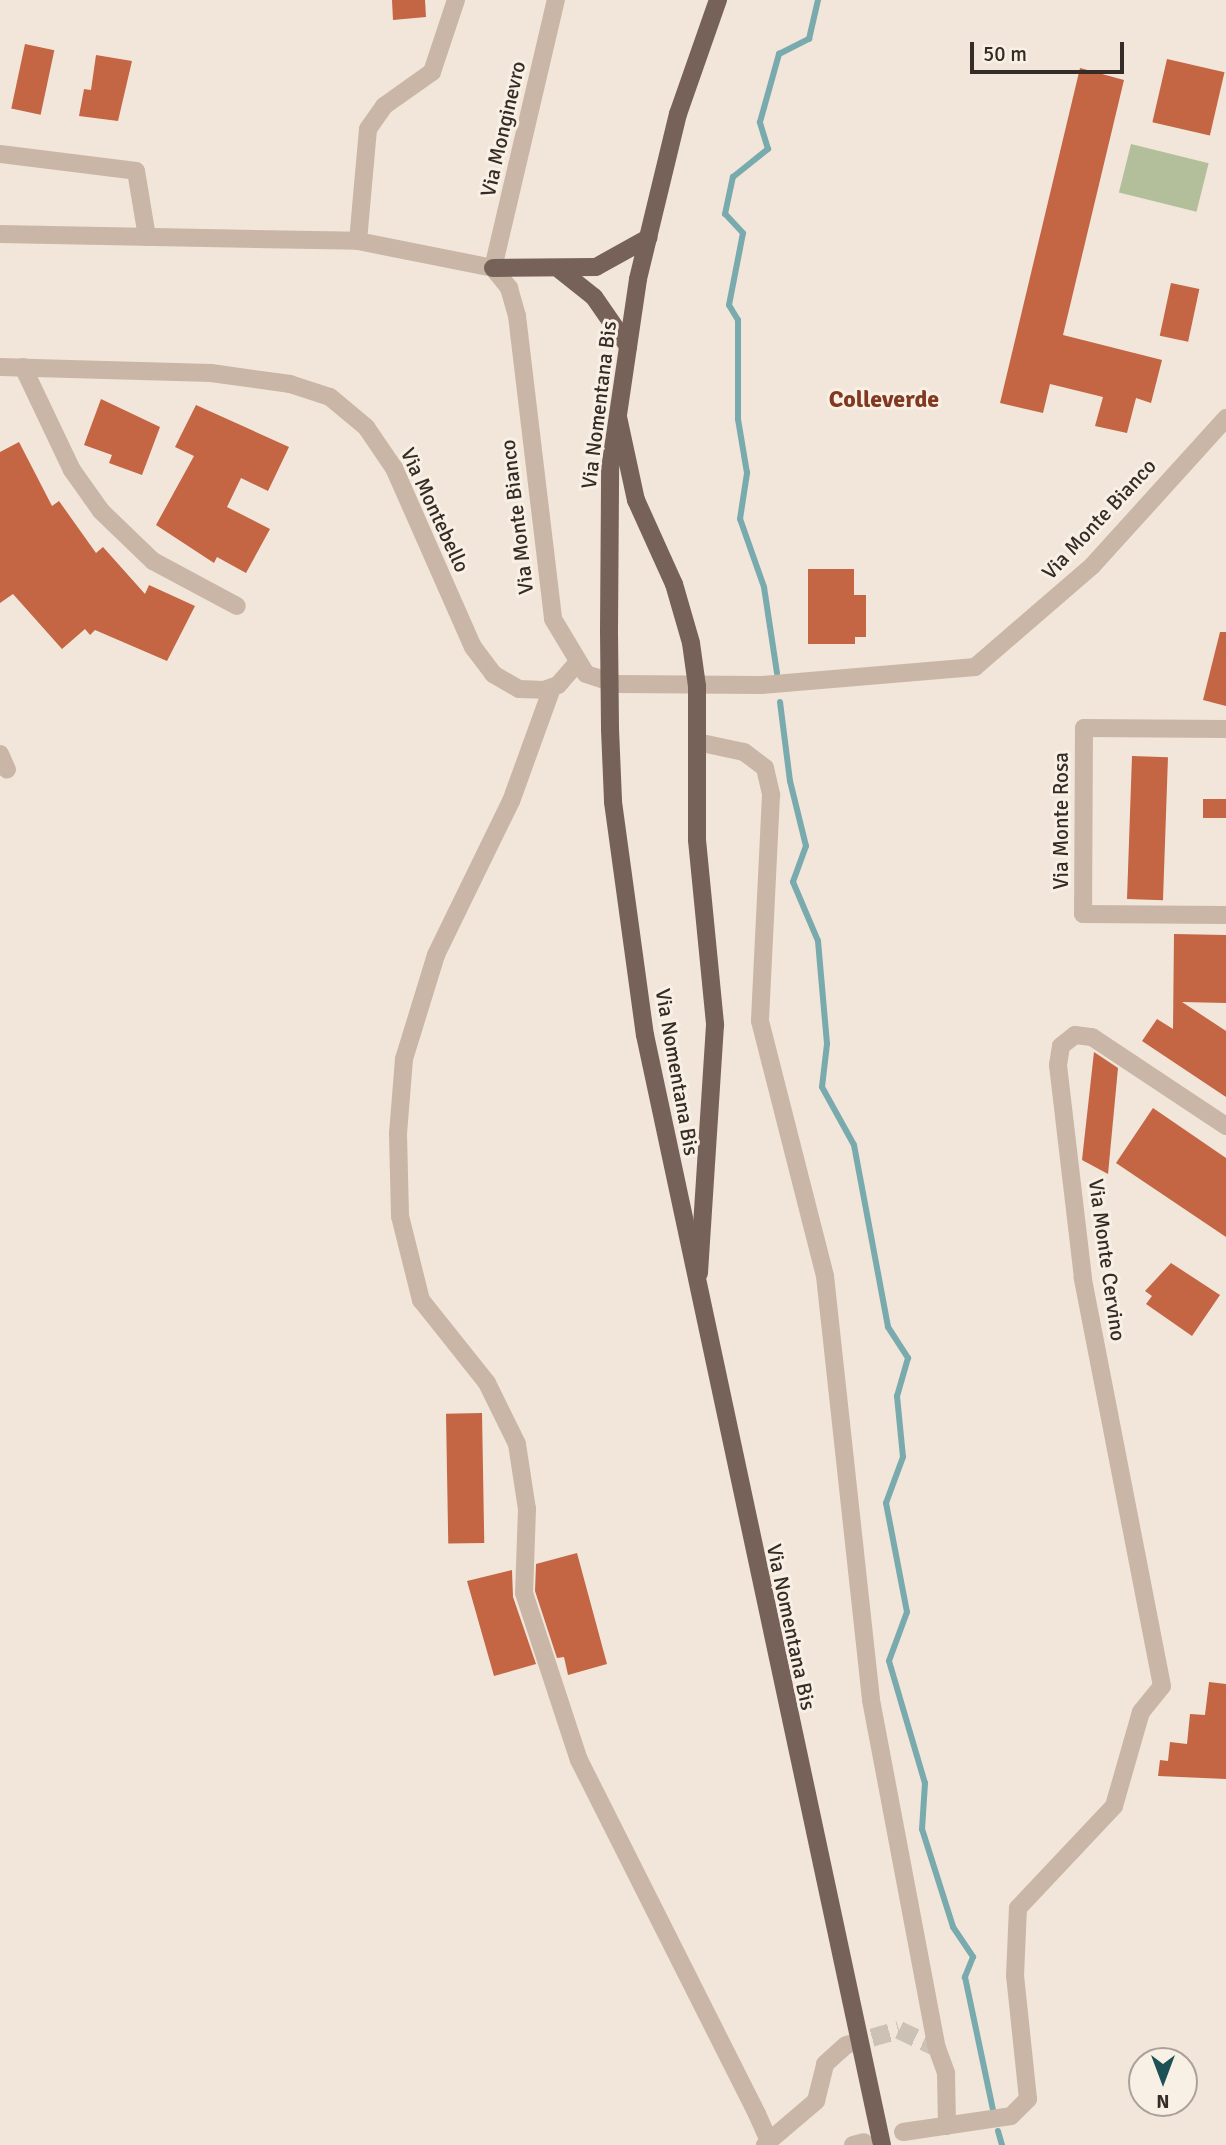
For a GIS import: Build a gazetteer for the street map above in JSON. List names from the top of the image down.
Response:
{
  "streets": {
    "main road": ["Via Nomentana Bis"],
    "street": [
      "Via Monginevro",
      "Via Montebello",
      "Via Monte Bianco",
      "Via Monte Rosa",
      "Via Monte Cervino"
    ]
  },
  "crossings": [
    ["Via Monginevro", "Via Monte Bianco"]
  ],
  "districts": ["Colleverde"],
  "scale_bar": "50 m",
  "north": "bottom"
}
